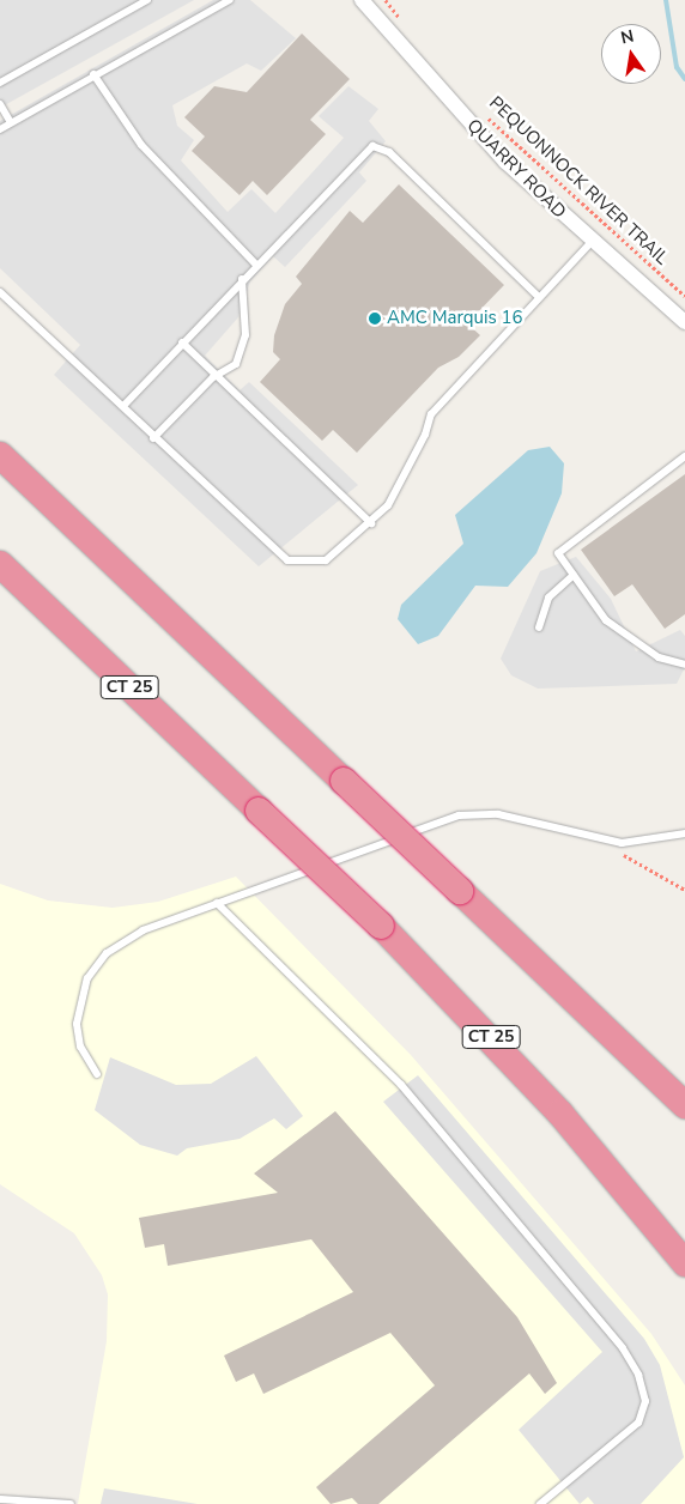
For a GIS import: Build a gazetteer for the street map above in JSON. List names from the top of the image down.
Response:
{
  "streets": {
    "highway": ["CT 25"],
    "street": ["QUARRY ROAD"],
    "path": ["PEQUONNOCK RIVER TRAIL"]
  },
  "places": ["AMC Marquis 16"],
  "north": "top"
}
